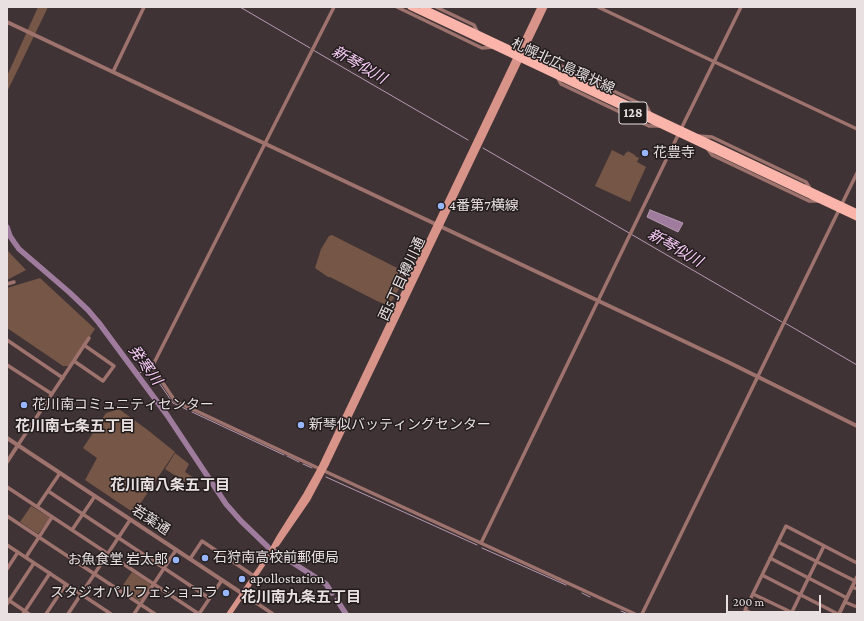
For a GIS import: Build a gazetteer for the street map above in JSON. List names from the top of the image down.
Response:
{
  "streets": {
    "main road": ["札幌北広島環状線", "128", "西5丁目樽川通"],
    "street": ["若葉通"]
  },
  "crossings": [
    ["札幌北広島環状線", "西5丁目樽川通"],
    ["西5丁目樽川通", "若葉通"]
  ],
  "districts": ["花川南七条五丁目", "花川南八条五丁目", "花川南九条五丁目"],
  "water": ["新琴似川", "発寒川"],
  "places": [
    "花豊寺",
    "4番第7横線",
    "花川南コミュニティセンター",
    "新琴似バッティングセンター",
    "石狩南高校前郵便局",
    "お魚食堂 岩太郎",
    "apollostation",
    "スタジオパルフェショコラ"
  ],
  "scale_bar": "200 m"
}
